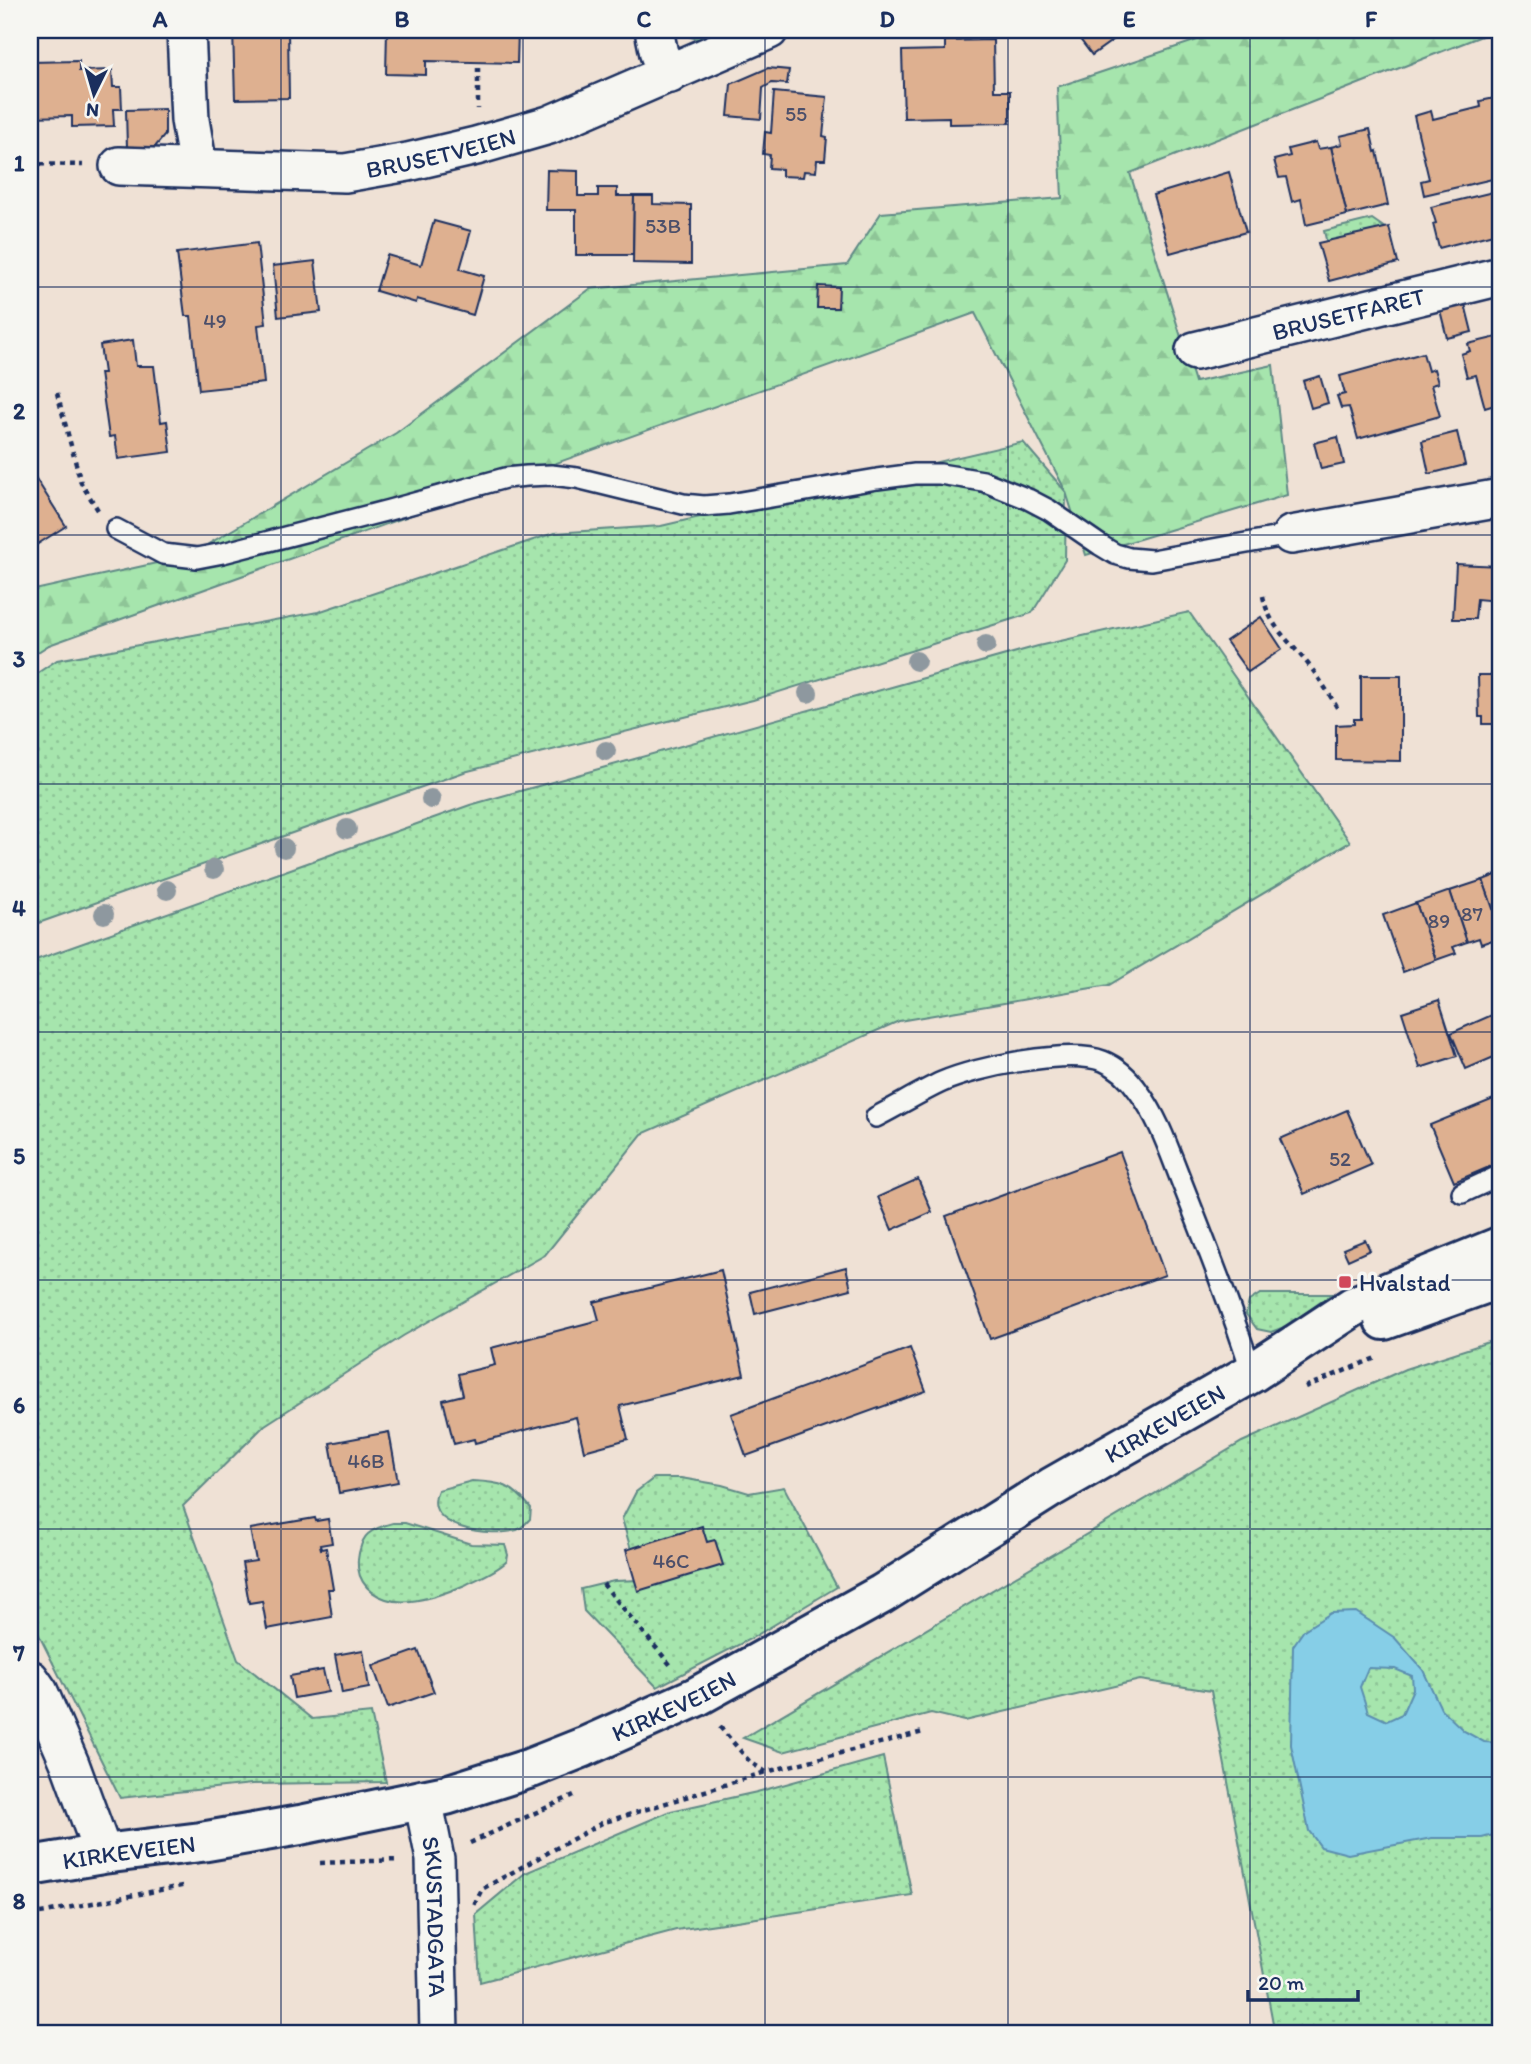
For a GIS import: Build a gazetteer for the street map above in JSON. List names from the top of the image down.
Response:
{
  "streets": {
    "main road": ["KIRKEVEIEN"],
    "street": ["BRUSETVEIEN", "BRUSETFARET", "SKUSTADGATA"]
  },
  "crossings": [
    ["KIRKEVEIEN", "SKUSTADGATA"]
  ],
  "places": {
    "transit": ["Hvalstad"]
  },
  "house_numbers": [
    "55",
    "53B",
    "49",
    "87",
    "89",
    "52",
    "46B",
    "46C"
  ],
  "scale_bar": "20 m",
  "north": "bottom",
  "grid": {
    "columns": [
      "A",
      "B",
      "C",
      "D",
      "E",
      "F"
    ],
    "rows": [
      "1",
      "2",
      "3",
      "4",
      "5",
      "6",
      "7",
      "8"
    ]
  }
}
